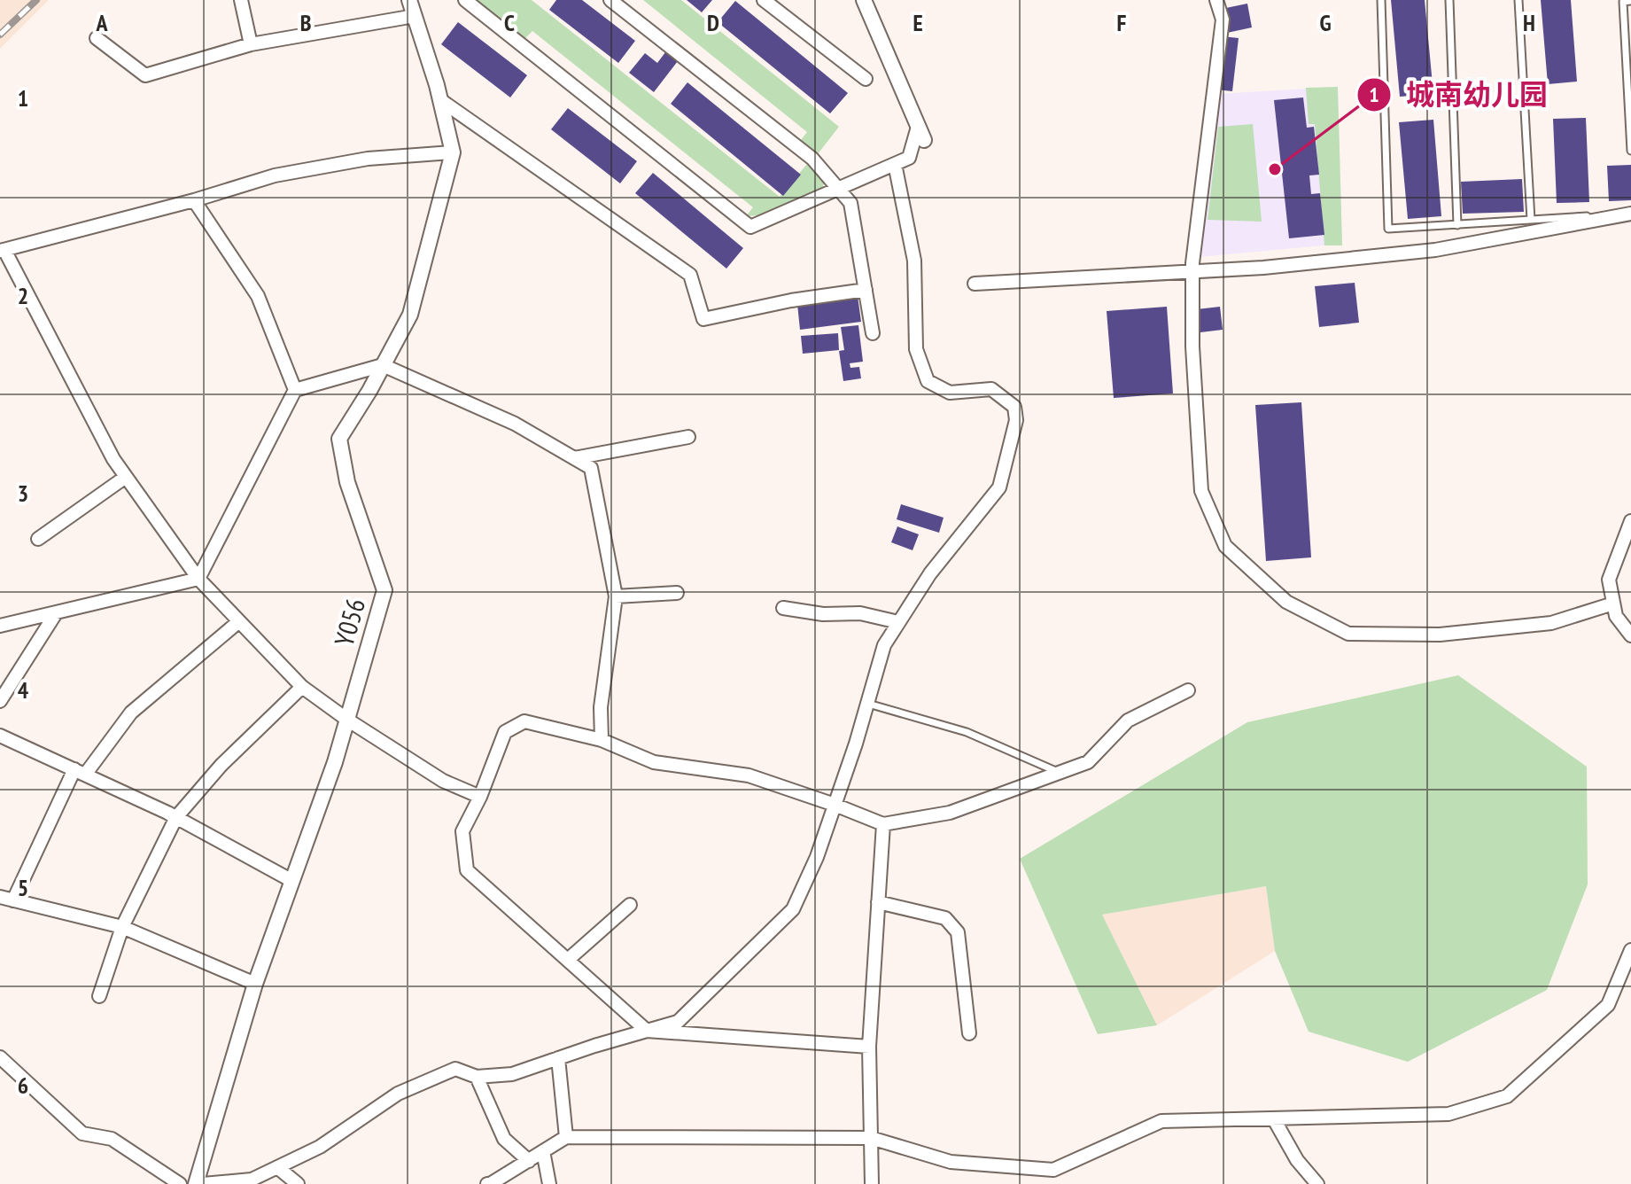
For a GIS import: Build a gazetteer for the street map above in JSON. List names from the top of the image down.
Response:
{
  "streets": {
    "street": ["Y056"]
  },
  "places": ["城南幼儿园"],
  "grid": {
    "columns": [
      "A",
      "B",
      "C",
      "D",
      "E",
      "F",
      "G",
      "H"
    ],
    "rows": [
      "1",
      "2",
      "3",
      "4",
      "5",
      "6"
    ]
  }
}
